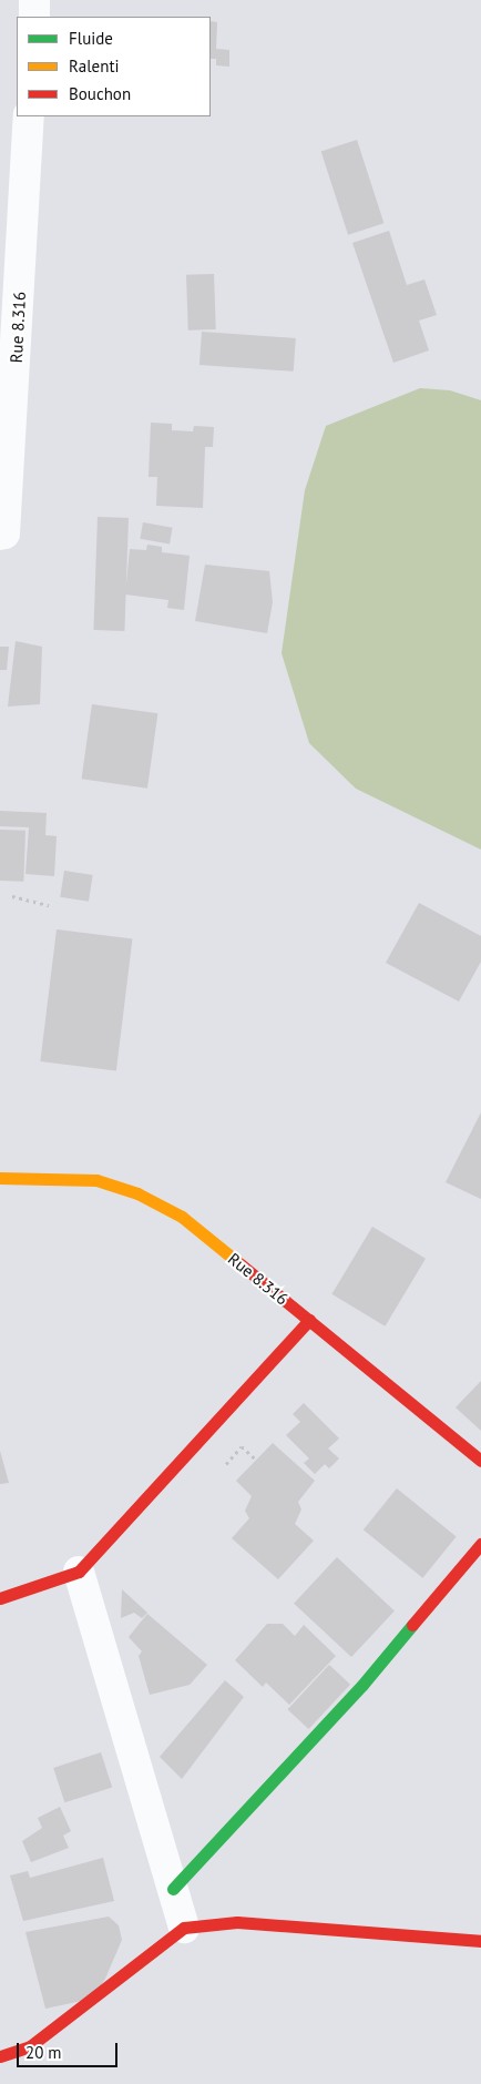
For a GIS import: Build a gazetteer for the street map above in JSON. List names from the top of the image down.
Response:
{
  "streets": {
    "street": ["Rue 8.316"]
  },
  "legend": ["Fluide", "Ralenti", "Bouchon"],
  "scale_bar": "20 m"
}
